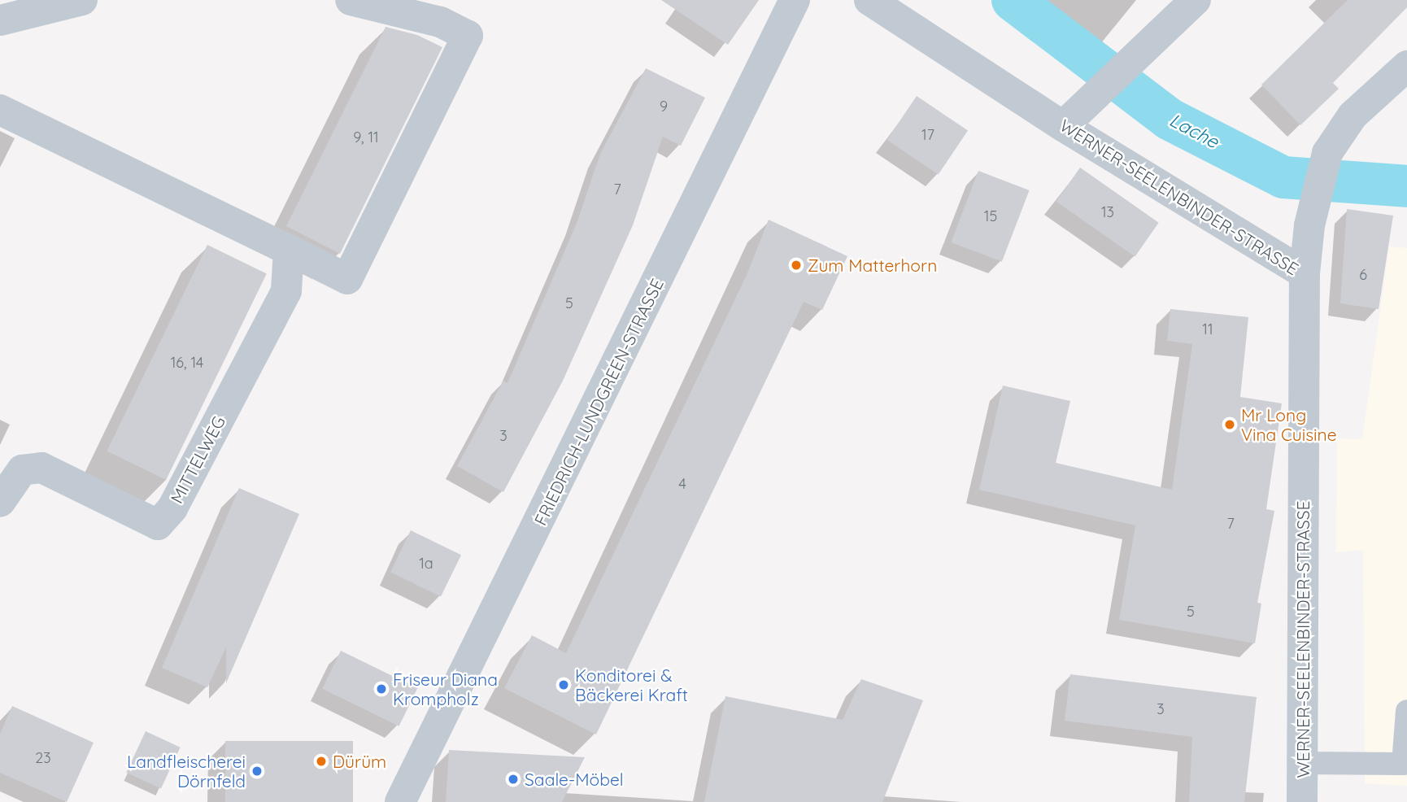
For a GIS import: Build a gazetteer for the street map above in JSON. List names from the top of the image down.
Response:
{
  "streets": {
    "street": ["WERNER-SEELENBINDER-STRASSE", "FRIEDRICH-LUNDGREEN-STRASSE", "MITTELWEG"]
  },
  "water": ["Lache"],
  "places": [
    "Zum Matterhorn",
    "Mr Long Vina Cuisine",
    "Konditorei & Bäckerei Kraft",
    "Friseur Diana Krompholz",
    "Dürüm",
    "Landfleischerei Dörnfeld",
    "Saale-Möbel"
  ],
  "house_numbers": [
    "9",
    "17",
    "9, 11",
    "7",
    "13",
    "15",
    "6",
    "5",
    "11",
    "16, 14",
    "3",
    "4",
    "7",
    "1a",
    "5",
    "3",
    "23"
  ]
}
